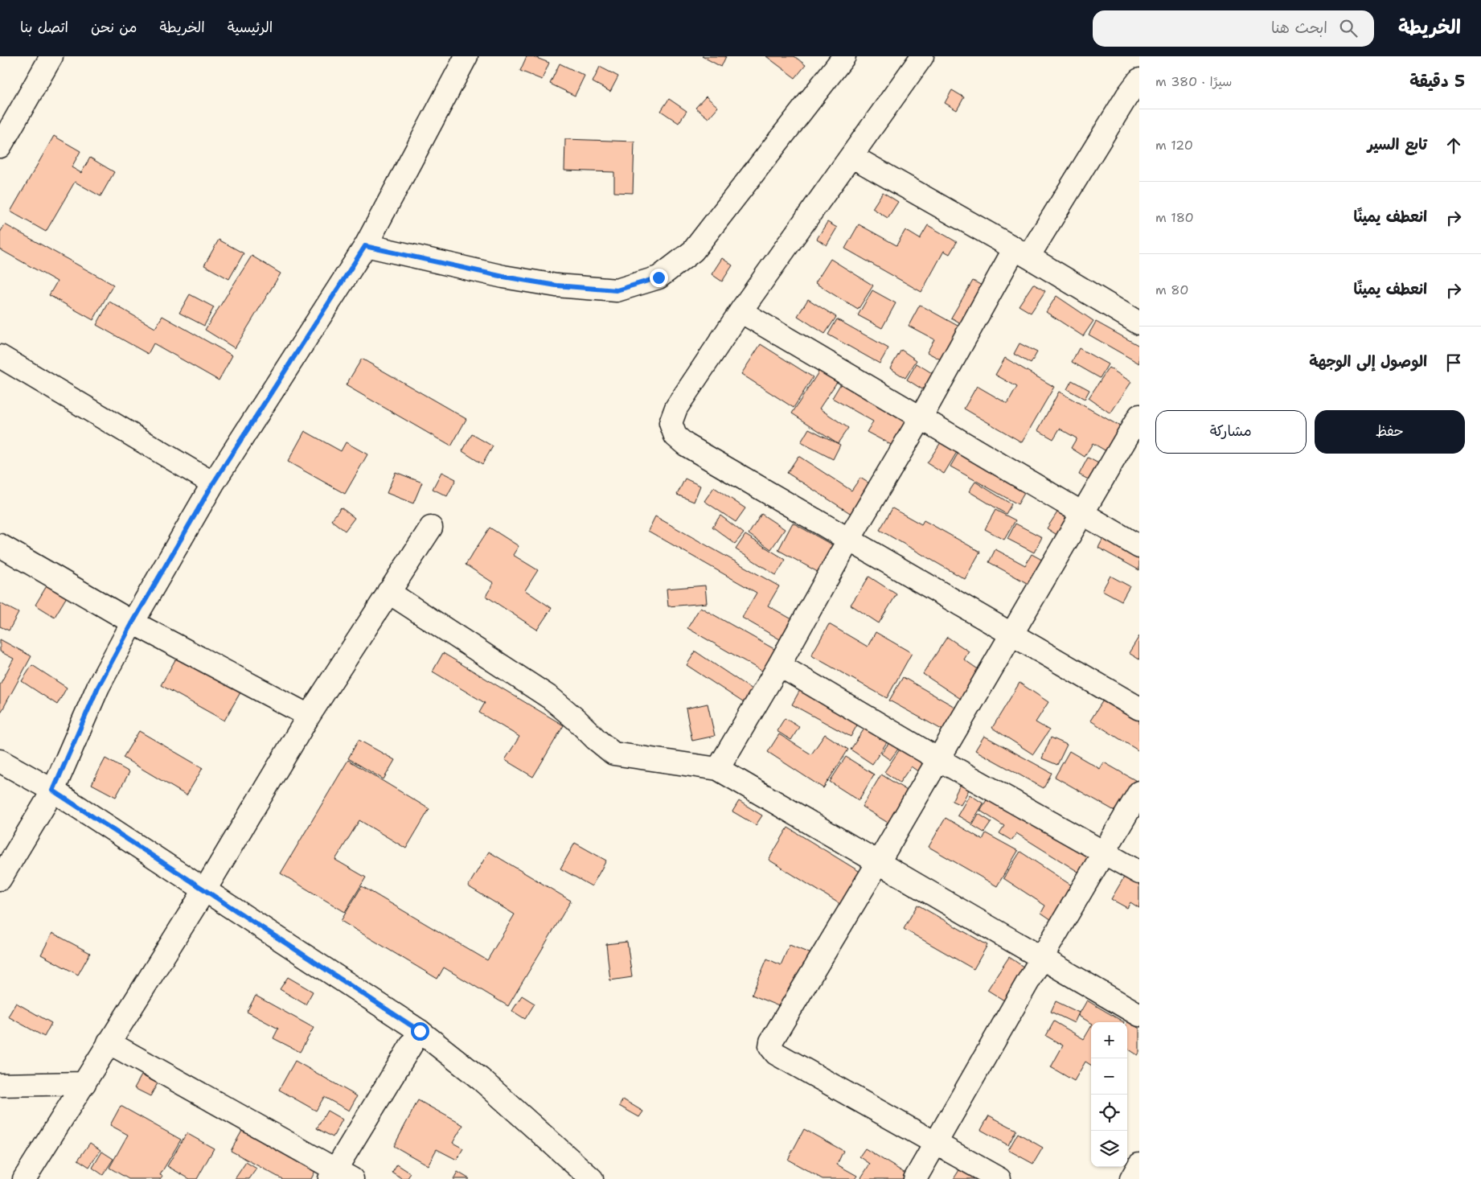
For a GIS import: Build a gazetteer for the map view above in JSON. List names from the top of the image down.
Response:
{
  "page": {
    "header": "الخريطة",
    "search": "ابحث هنا",
    "nav": [
      "الرئيسية",
      "الخريطة",
      "من نحن",
      "اتصل بنا"
    ],
    "heading": ["5 دقيقة", "سيرًا · 380 m"],
    "list": [
      ["تابع السير", "120 m"],
      ["انعطف يمينًا", "180 m"],
      ["انعطف يمينًا", "80 m"],
      "الوصول إلى الوجهة"
    ],
    "buttons": ["حفظ", "مشاركة"],
    "map_buttons": ["+", "−"]
  }
}
